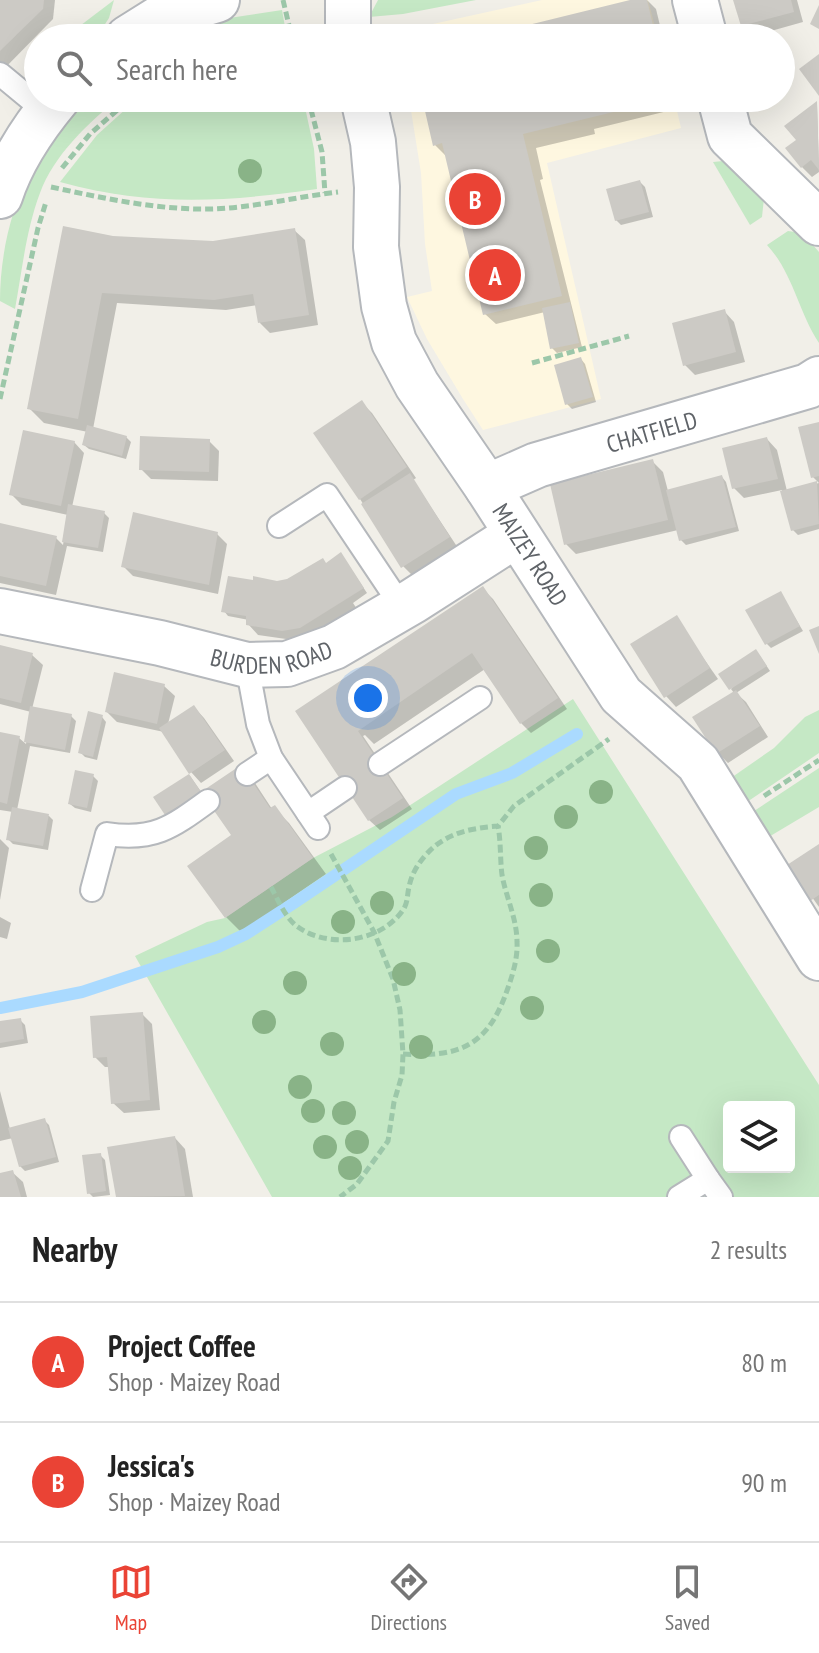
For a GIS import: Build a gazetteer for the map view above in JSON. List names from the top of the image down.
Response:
{
  "streets": {
    "street": ["CHATFIELD", "MAIZEY ROAD", "BURDEN ROAD"]
  },
  "crossings": [
    ["CHATFIELD", "MAIZEY ROAD"],
    ["MAIZEY ROAD", "BURDEN ROAD"]
  ],
  "page": {
    "search": "Search here",
    "pins": ["B", "A"],
    "heading": ["Nearby", "2 results"],
    "list": [
      {
        "mark": "A",
        "name": "Project Coffee",
        "note": "Shop · Maizey Road",
        "value": "80 m"
      },
      {
        "mark": "B",
        "name": "Jessica's",
        "note": "Shop · Maizey Road",
        "value": "90 m"
      }
    ],
    "nav": ["Map", "Directions", "Saved"]
  }
}
